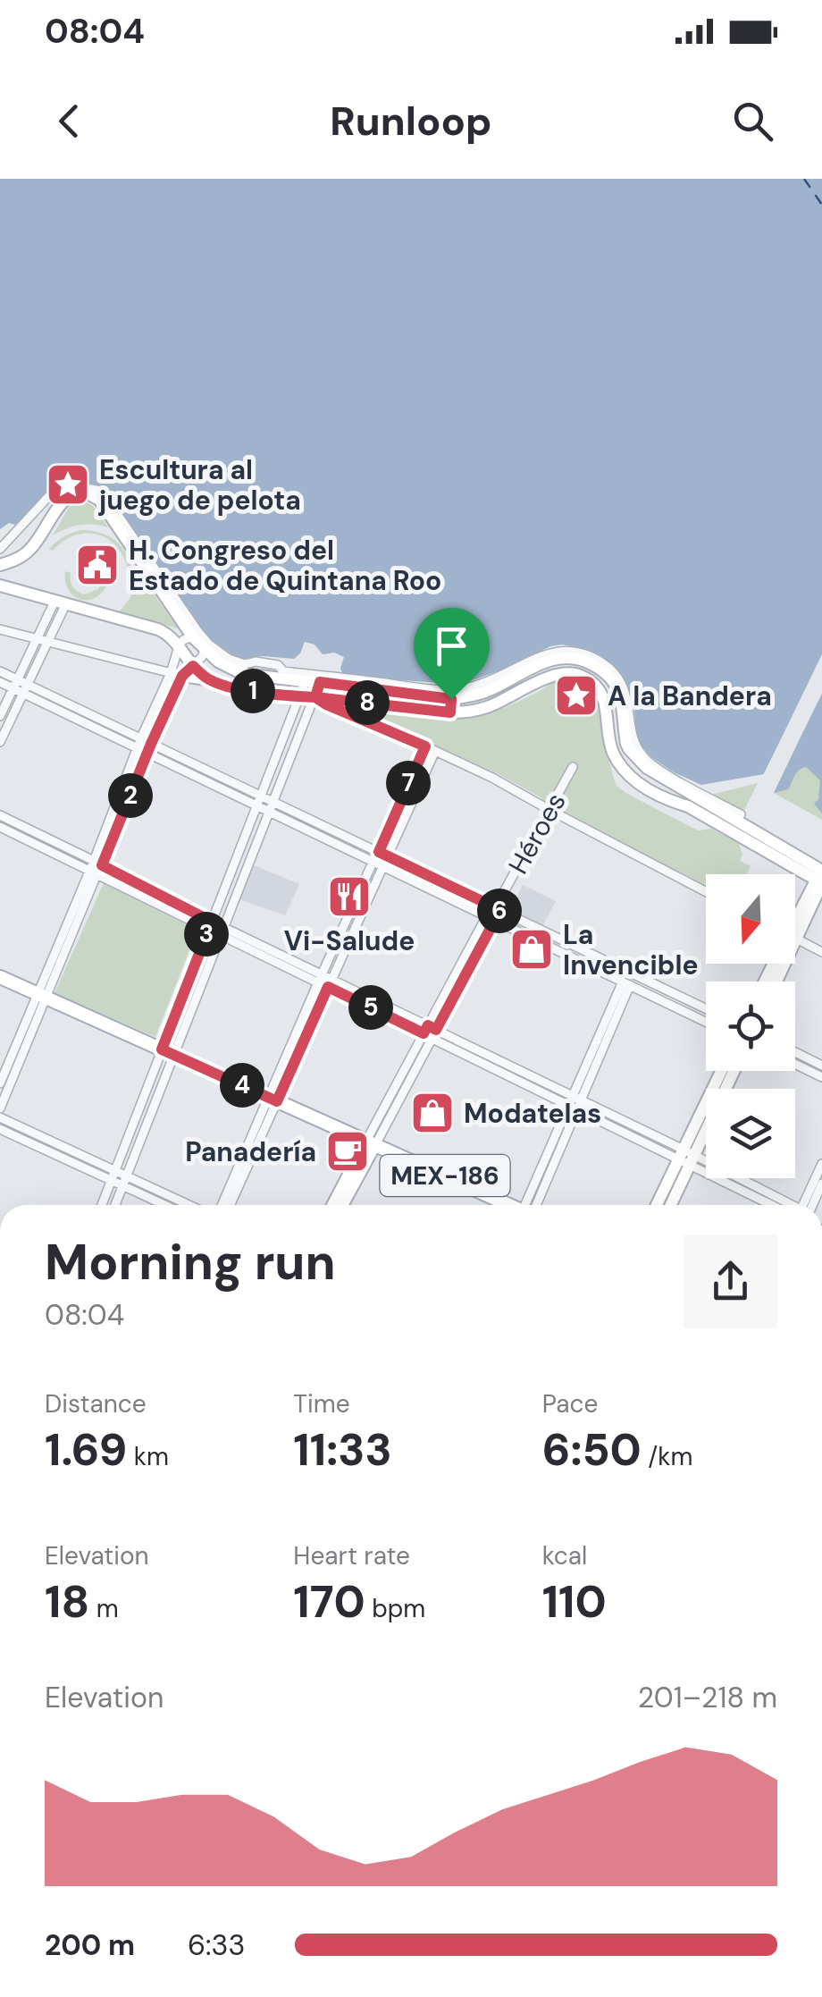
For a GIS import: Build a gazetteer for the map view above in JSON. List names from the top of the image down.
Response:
{
  "streets": {
    "main road": ["MEX-186"],
    "street": ["Héroes"]
  },
  "places": {
    "place": ["Escultura al juego de pelota", "A la Bandera"],
    "public building": ["H. Congreso del Estado de Quintana Roo"],
    "restaurant": ["Vi-Salude"],
    "shop": ["La Invencible", "Modatelas"],
    "cafe": ["Panadería"]
  },
  "north": "bottom",
  "page": {
    "status": "08:04",
    "header": "Runloop",
    "pins": [
      "1",
      "8",
      "7",
      "2",
      "6",
      "3",
      "5",
      "4"
    ],
    "heading": ["Morning run", "08:04"],
    "stats": [
      ["Distance", "1.69 km"],
      ["Time", "11:33"],
      ["Pace", "6:50 /km"],
      ["Elevation", "18 m"],
      ["Heart rate", "170 bpm"],
      ["kcal", "110"]
    ],
    "chart": ["Elevation", "201–218 m"],
    "list": [
      {
        "name": "200 m",
        "note": "6:33"
      }
    ]
  }
}
